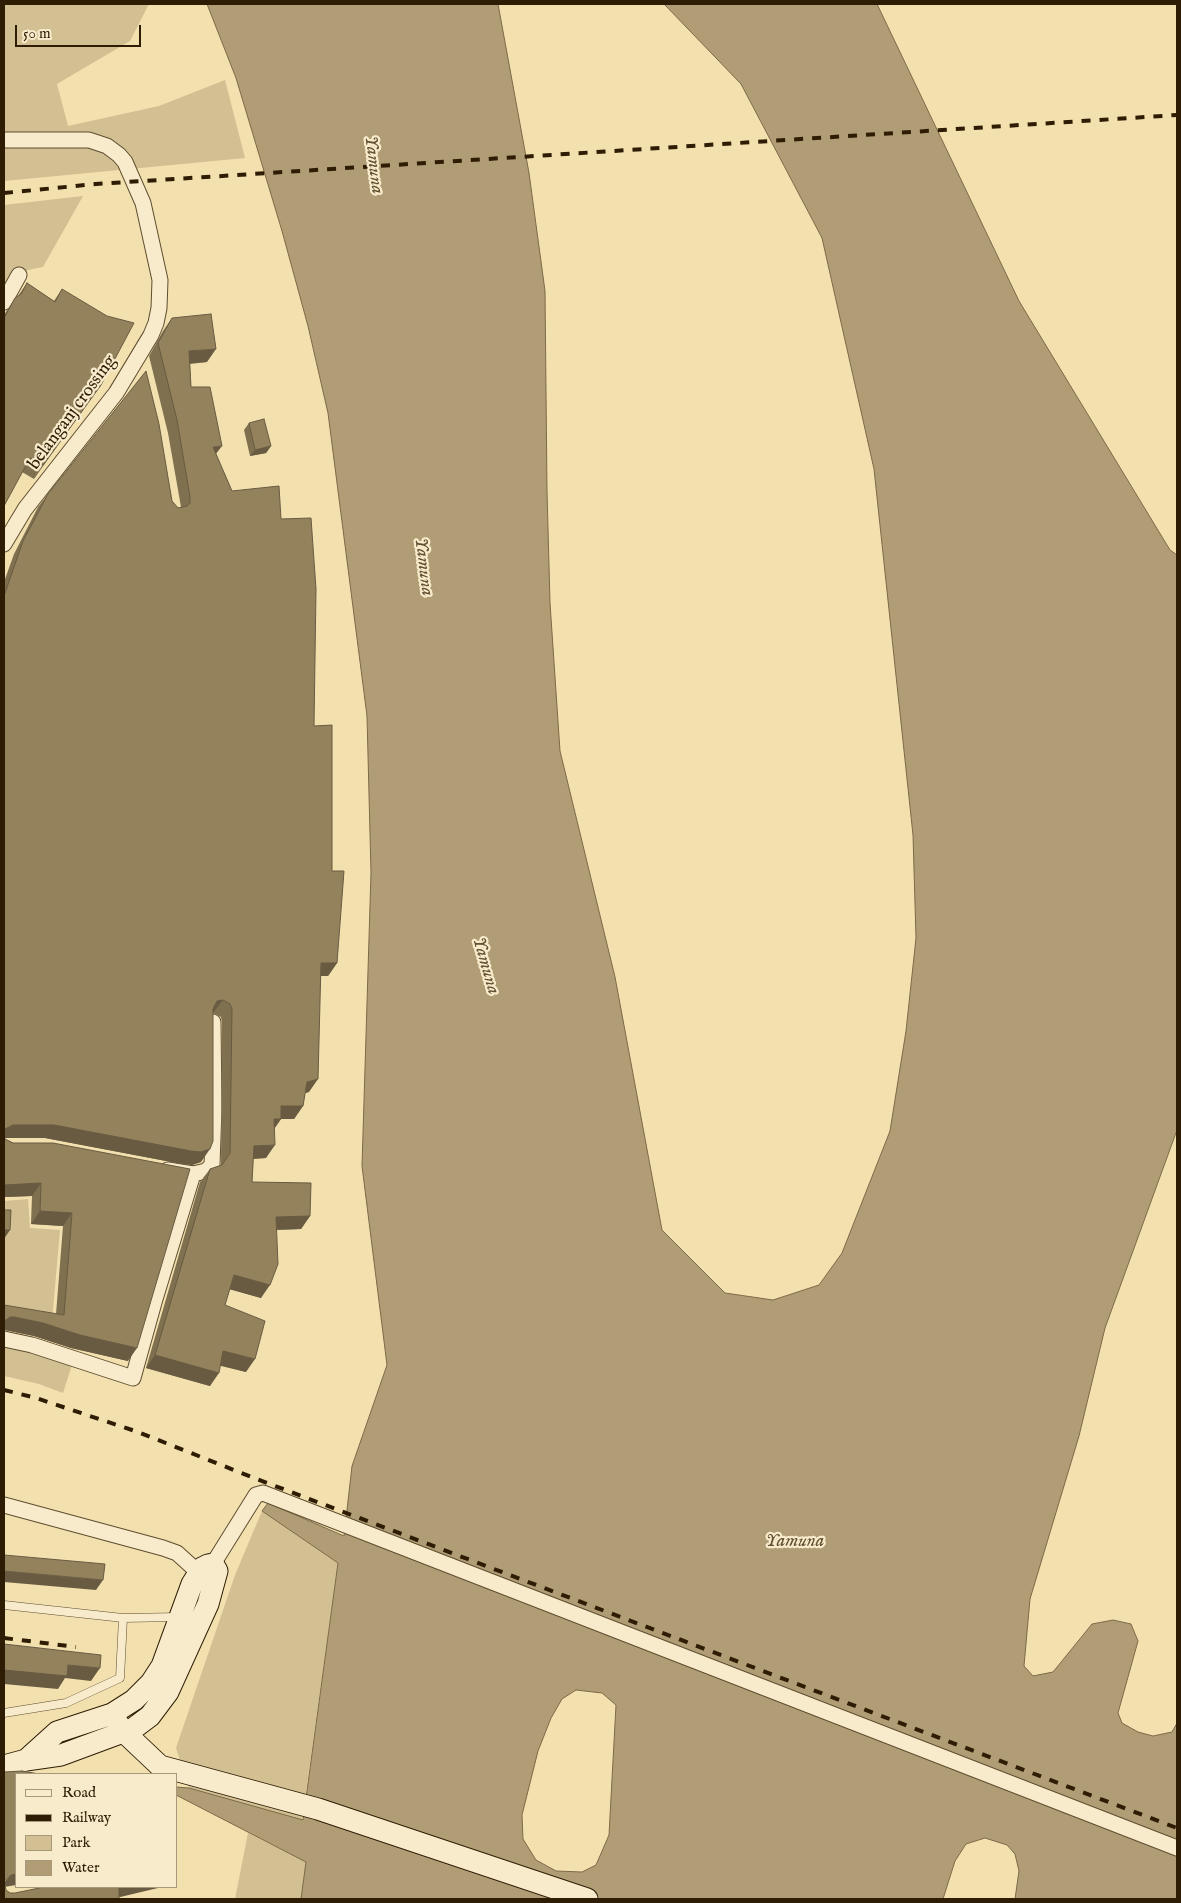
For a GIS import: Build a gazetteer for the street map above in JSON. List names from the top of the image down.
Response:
{
  "streets": {
    "street": ["belanganj crossing"]
  },
  "water": ["Yamuna"],
  "legend": [
    "Road",
    "Railway",
    "Park",
    "Water"
  ],
  "scale_bar": "50 m"
}
